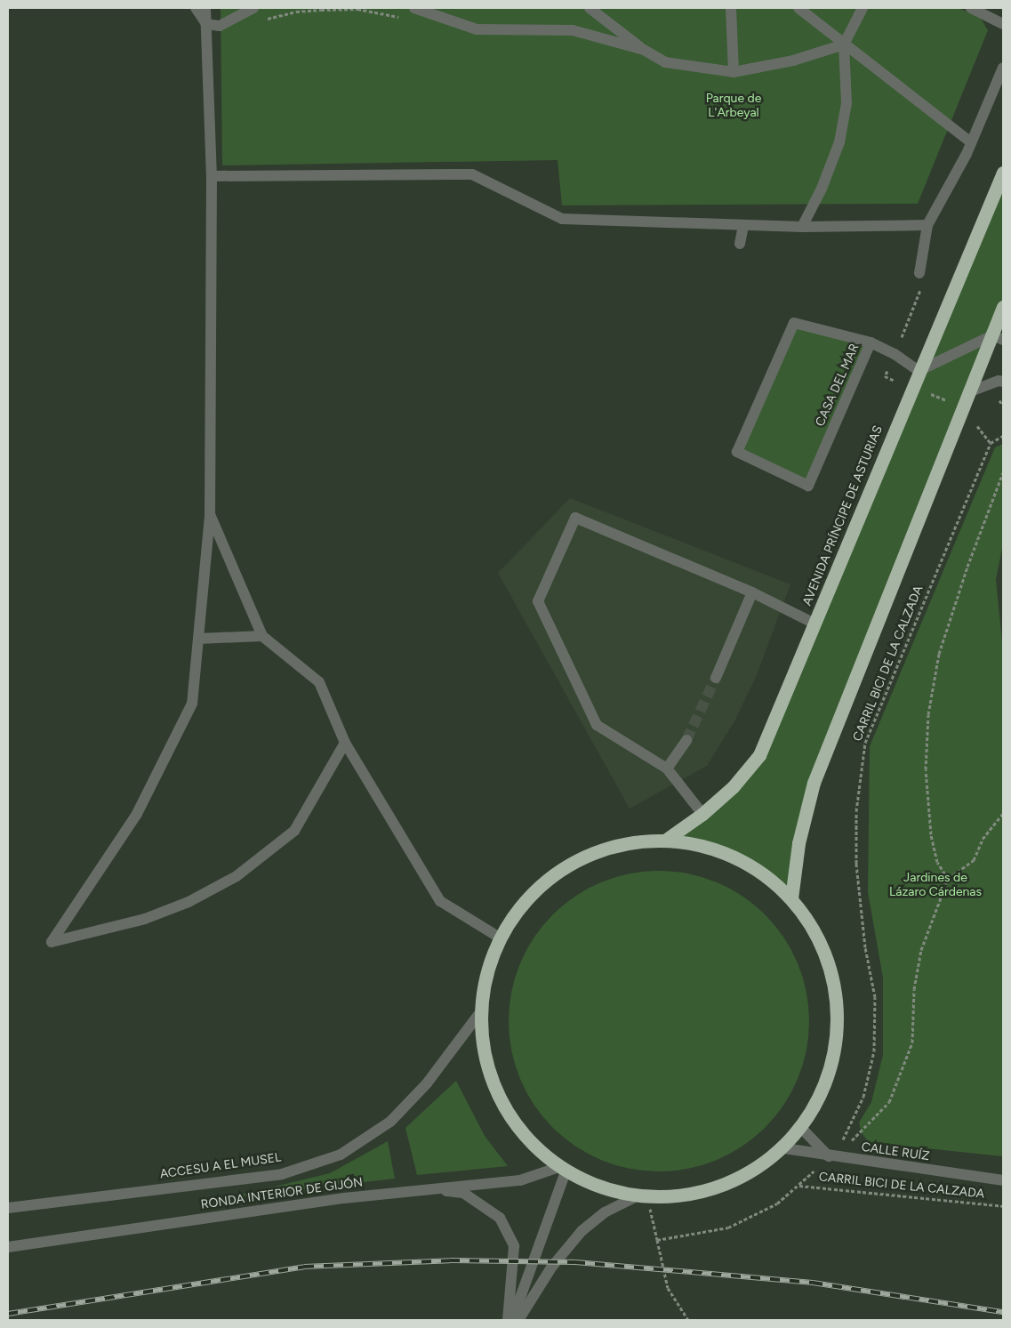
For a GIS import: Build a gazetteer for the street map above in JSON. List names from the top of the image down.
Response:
{
  "streets": {
    "highway": ["AVENIDA PRÍNCIPE DE ASTURIAS", "ACCESU A EL MUSEL"],
    "street": ["CASA DEL MAR", "CALLE RUÍZ", "RONDA INTERIOR DE GIJÓN"],
    "path": ["CARRIL BICI DE LA CALZADA"]
  },
  "crossings": [
    ["AVENIDA PRÍNCIPE DE ASTURIAS", "ACCESU A EL MUSEL"],
    ["CARRIL BICI DE LA CALZADA", "CALLE RUÍZ"],
    ["CALLE RUÍZ", "ACCESU A EL MUSEL"],
    ["ACCESU A EL MUSEL", "RONDA INTERIOR DE GIJÓN"]
  ],
  "parks": ["Parque de L'Arbeyal", "Jardines de Lázaro Cárdenas"]
}
